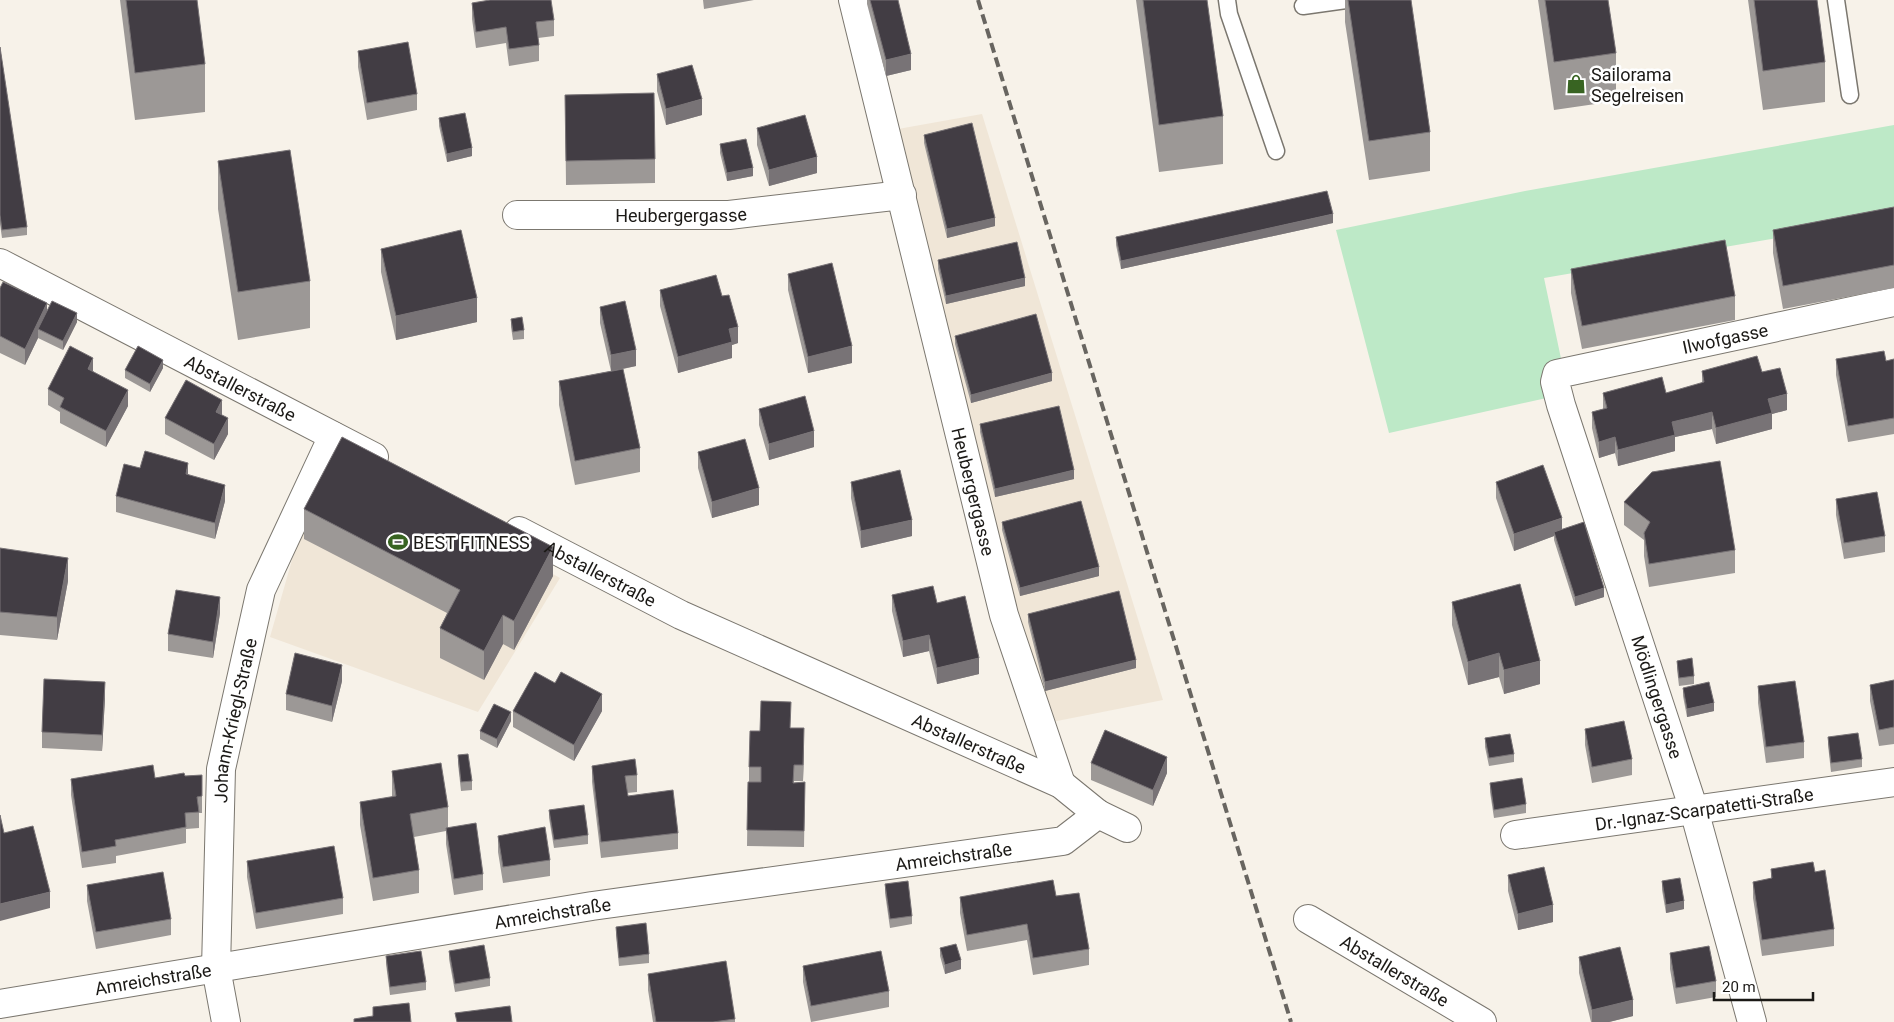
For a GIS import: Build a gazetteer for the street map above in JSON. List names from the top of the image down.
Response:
{
  "streets": {
    "street": [
      "Heubergergasse",
      "Ilwofgasse",
      "Abstallerstraße",
      "Mödlingergasse",
      "Johann-Kriegl-Straße",
      "Dr.-Ignaz-Scarpatetti-Straße",
      "Amreichstraße"
    ]
  },
  "crossings": [
    ["Heubergergasse", "Abstallerstraße"],
    ["Ilwofgasse", "Mödlingergasse"],
    ["Abstallerstraße", "Johann-Kriegl-Straße"],
    ["Abstallerstraße", "Amreichstraße"],
    ["Mödlingergasse", "Dr.-Ignaz-Scarpatetti-Straße"],
    ["Johann-Kriegl-Straße", "Amreichstraße"]
  ],
  "places": {
    "shop": ["Sailorama Segelreisen"],
    "sports": ["BEST FITNESS"]
  },
  "scale_bar": "20 m"
}
